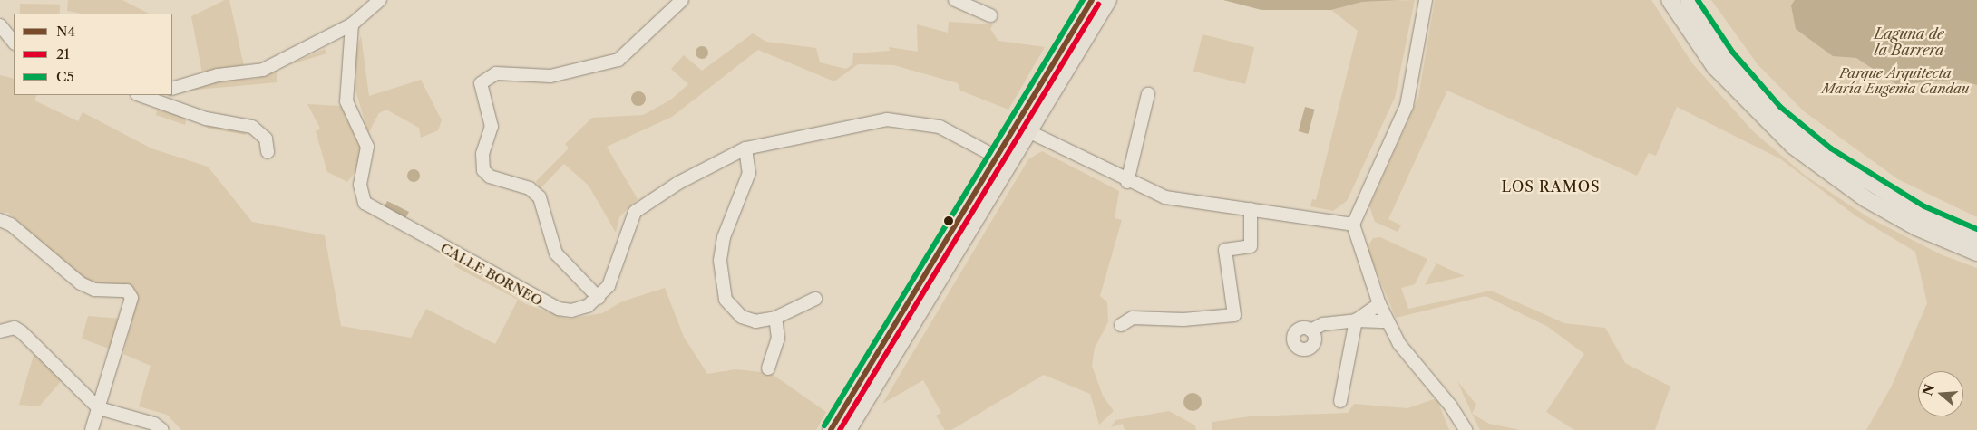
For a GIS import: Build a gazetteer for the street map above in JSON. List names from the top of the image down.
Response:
{
  "streets": {
    "street": ["CALLE BORNEO"]
  },
  "districts": ["LOS RAMOS"],
  "water": ["Laguna de la Barrera"],
  "parks": ["Parque Arquitecta María Eugenia Candau"],
  "lines": ["transit line N4", "transit line C5", "transit line 21"],
  "legend": ["N4", "21", "C5"],
  "north": "left"
}
